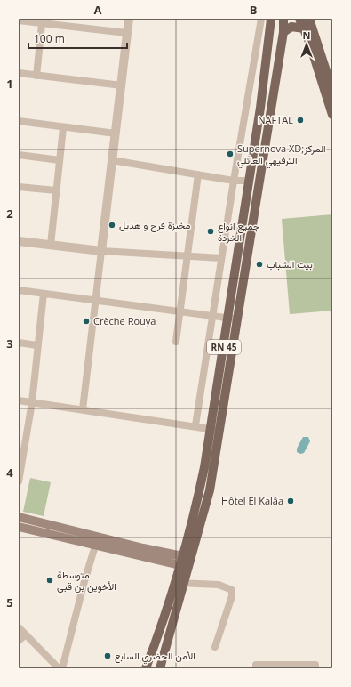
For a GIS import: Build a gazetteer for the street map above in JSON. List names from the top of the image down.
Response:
{
  "streets": {
    "main road": ["RN 45"]
  },
  "places": [
    "NAFTAL",
    "Supernova XD;المركز الترفيهي العائلي",
    "مخبزة فرح و هديل",
    "جميع انواع الخردة",
    "بيت الشباب",
    "Crèche Rouya",
    "Hôtel El Kalâa",
    "متوسطة الأخوين بن قبي",
    "الأمن الحضري السابع"
  ],
  "scale_bar": "100 m",
  "north": "top",
  "grid": {
    "columns": ["A", "B"],
    "rows": [
      "1",
      "2",
      "3",
      "4",
      "5"
    ]
  }
}
